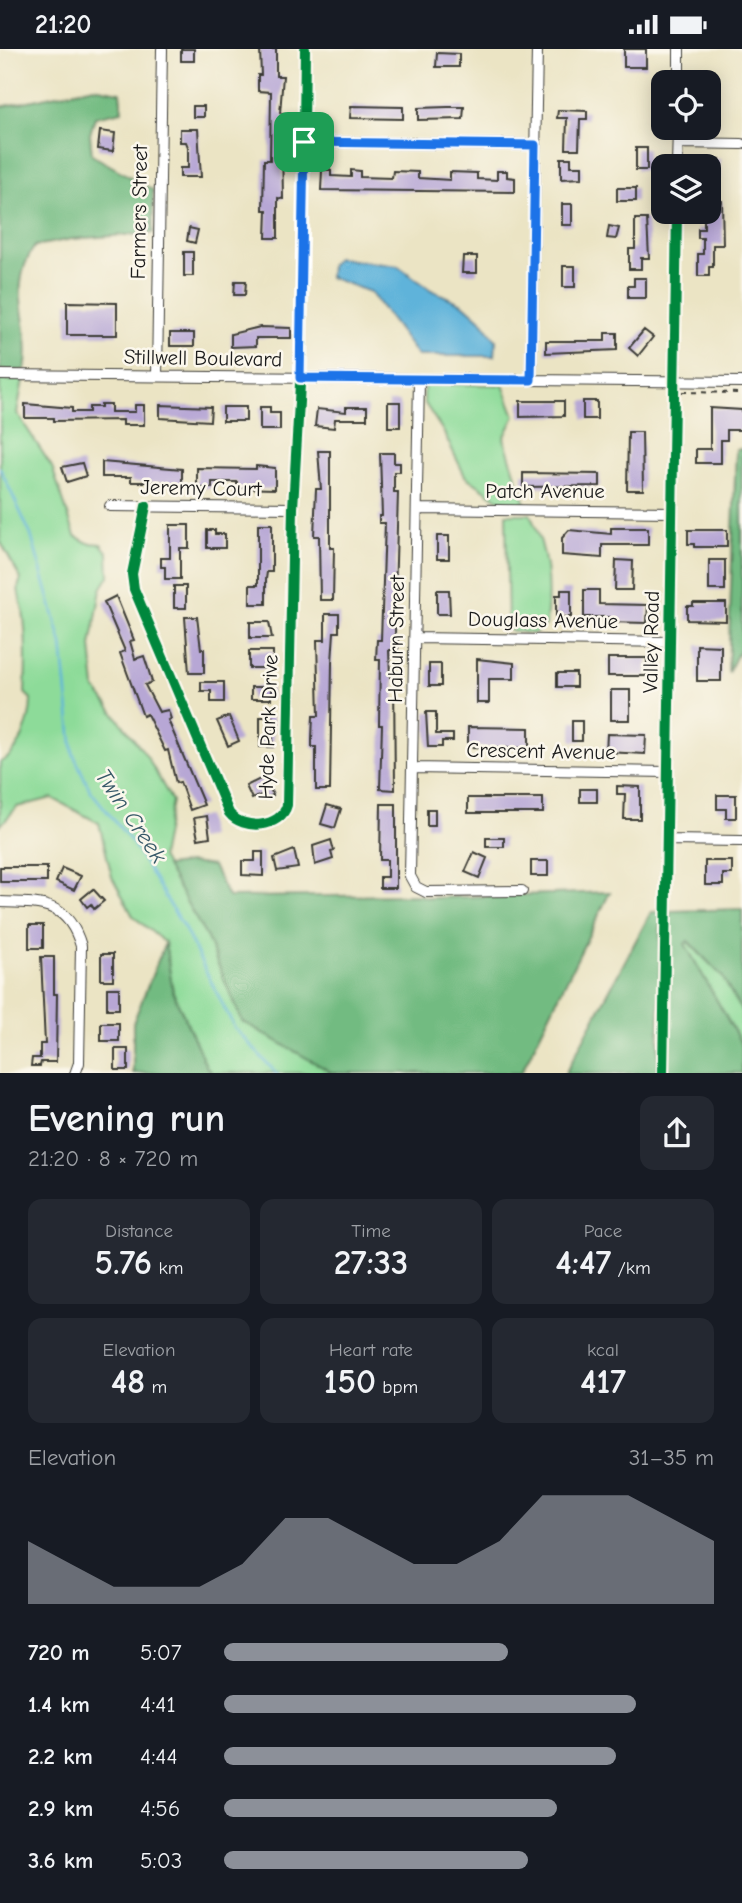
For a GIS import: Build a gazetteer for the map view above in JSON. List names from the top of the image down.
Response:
{
  "streets": {
    "street": [
      "Farmers Street",
      "Stillwell Boulevard",
      "Jeremy Court",
      "Patch Avenue",
      "Douglass Avenue",
      "Haburn Street",
      "Valley Road",
      "Hyde Park Drive",
      "Crescent Avenue"
    ]
  },
  "crossings": [
    ["Farmers Street", "Stillwell Boulevard"],
    ["Stillwell Boulevard", "Haburn Street"],
    ["Stillwell Boulevard", "Valley Road"],
    ["Stillwell Boulevard", "Hyde Park Drive"],
    ["Jeremy Court", "Hyde Park Drive"],
    ["Patch Avenue", "Haburn Street"],
    ["Patch Avenue", "Valley Road"],
    ["Douglass Avenue", "Haburn Street"],
    ["Douglass Avenue", "Valley Road"],
    ["Haburn Street", "Crescent Avenue"],
    ["Valley Road", "Crescent Avenue"]
  ],
  "water": ["Twin Creek"],
  "page": {
    "status": "21:20",
    "heading": ["Evening run", "21:20 · 8 × 720 m"],
    "stats": [
      ["Distance", "5.76 km"],
      ["Time", "27:33"],
      ["Pace", "4:47 /km"],
      ["Elevation", "48 m"],
      ["Heart rate", "150 bpm"],
      ["kcal", "417"]
    ],
    "chart": ["Elevation", "31–35 m"],
    "list": [
      {
        "name": "720 m",
        "note": "5:07"
      },
      {
        "name": "1.4 km",
        "note": "4:41"
      },
      {
        "name": "2.2 km",
        "note": "4:44"
      },
      {
        "name": "2.9 km",
        "note": "4:56"
      },
      {
        "name": "3.6 km",
        "note": "5:03"
      }
    ]
  }
}
